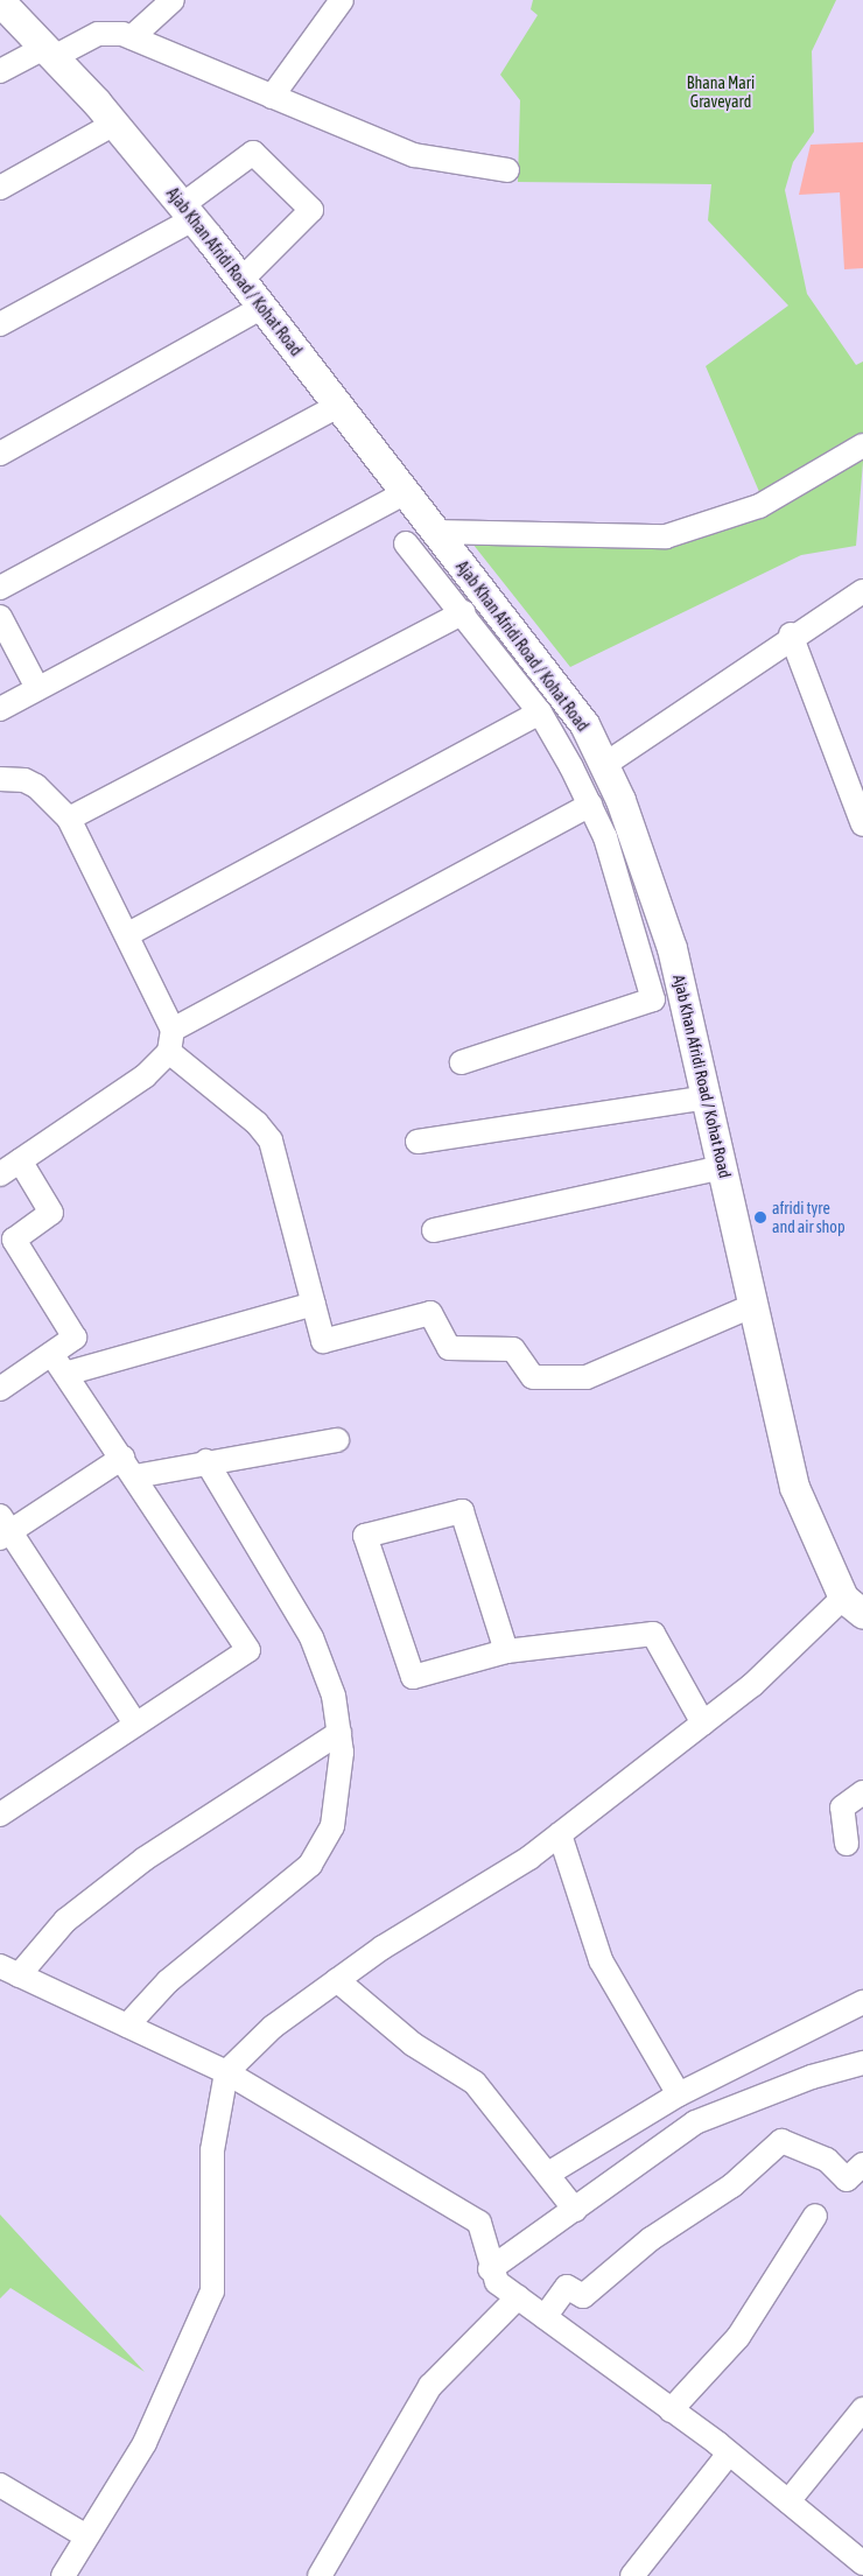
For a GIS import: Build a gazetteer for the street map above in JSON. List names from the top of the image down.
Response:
{
  "streets": {
    "main road": ["Ajab Khan Afridi Road / Kohat Road"]
  },
  "parks": ["Bhana Mari Graveyard"],
  "places": ["afridi tyre and air shop"]
}
